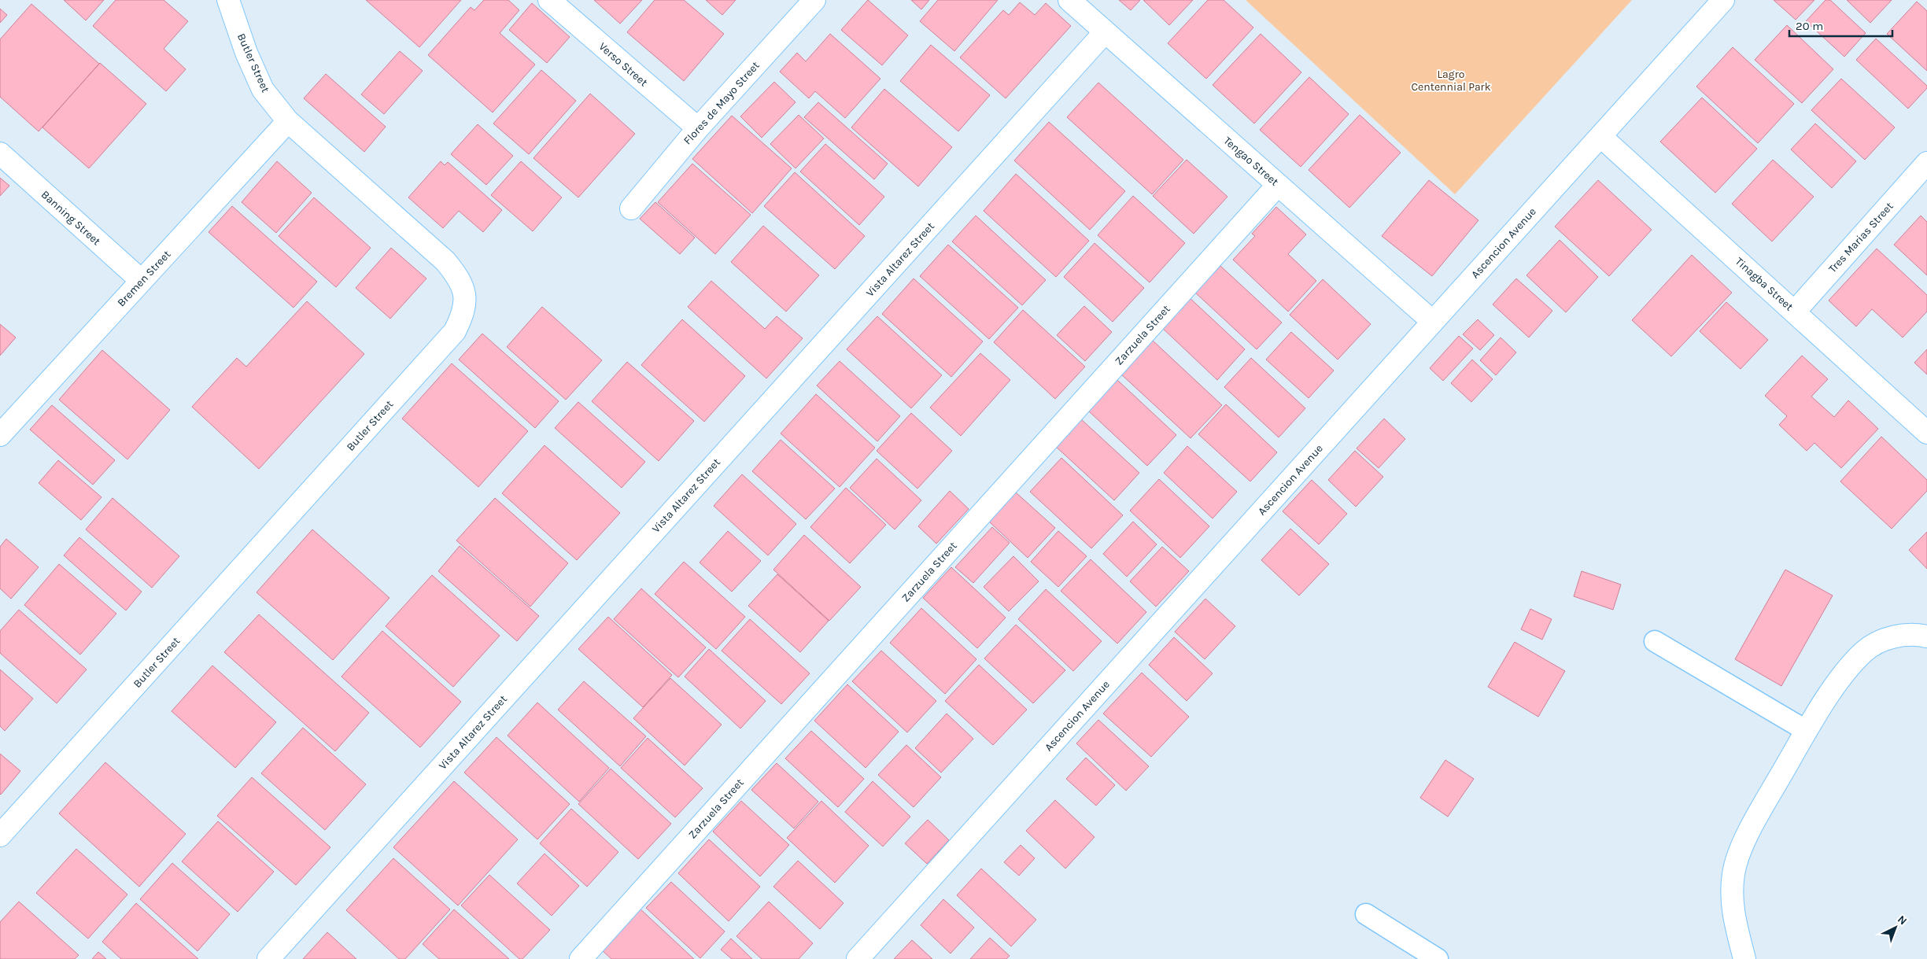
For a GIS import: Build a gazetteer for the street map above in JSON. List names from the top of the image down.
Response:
{
  "streets": {
    "street": [
      "Butler Street",
      "Verso Street",
      "Flores de Mayo Street",
      "Tengao Street",
      "Banning Street",
      "Tres Marias Street",
      "Ascencion Avenue",
      "Vista Altarez Street",
      "Bremen Street",
      "Tinagba Street",
      "Zarzuela Street"
    ]
  },
  "crossings": [
    ["Butler Street", "Bremen Street"],
    ["Verso Street", "Flores de Mayo Street"],
    ["Tengao Street", "Ascencion Avenue"],
    ["Tengao Street", "Vista Altarez Street"],
    ["Tengao Street", "Zarzuela Street"],
    ["Banning Street", "Bremen Street"],
    ["Tres Marias Street", "Tinagba Street"],
    ["Ascencion Avenue", "Tinagba Street"]
  ],
  "parks": ["Lagro Centennial Park"],
  "scale_bar": "20 m",
  "north": "top right"
}
